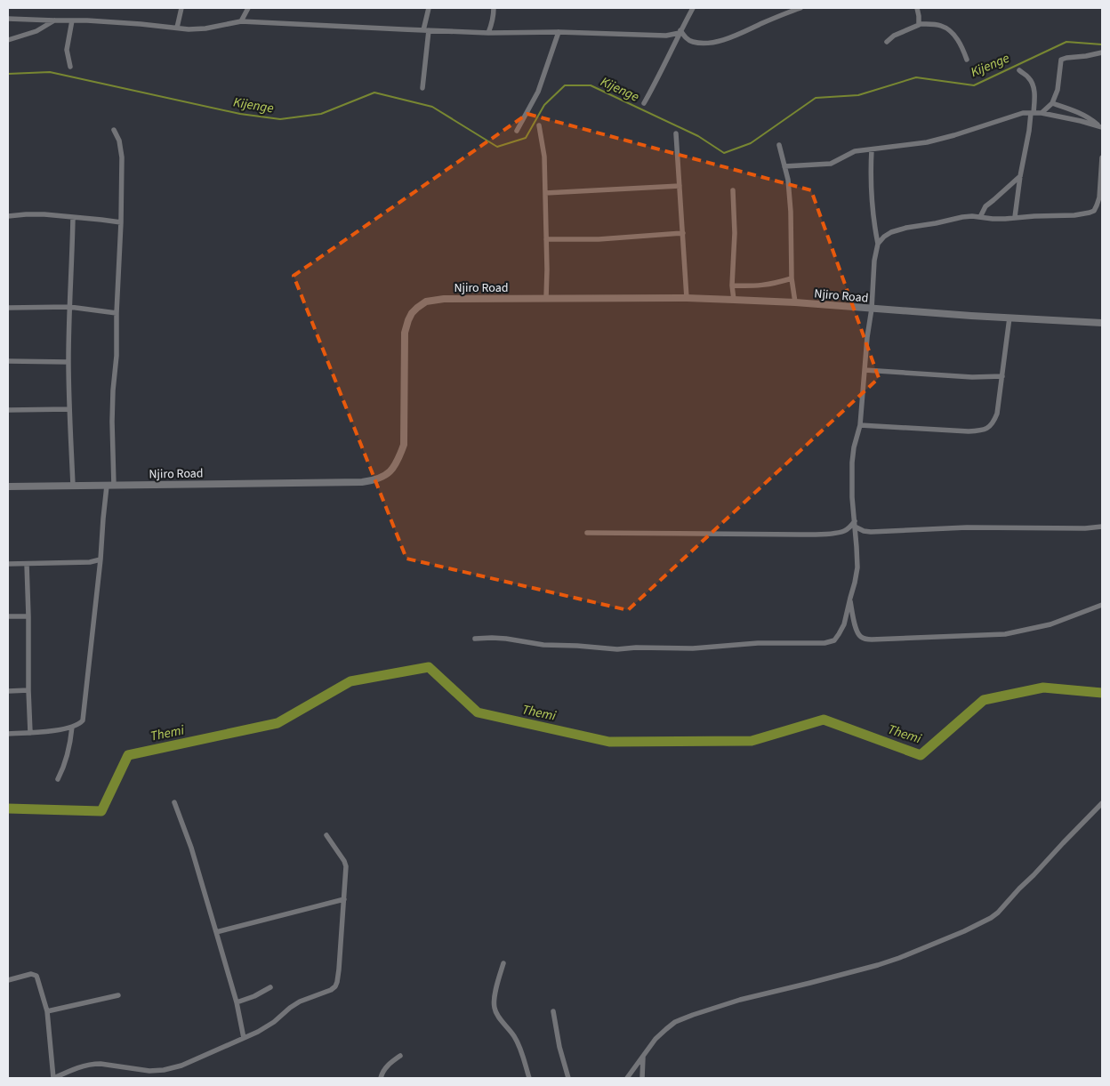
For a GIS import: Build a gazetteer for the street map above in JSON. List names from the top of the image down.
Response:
{
  "streets": {
    "street": ["Njiro Road"]
  },
  "water": ["Kijenge", "Themi"]
}
